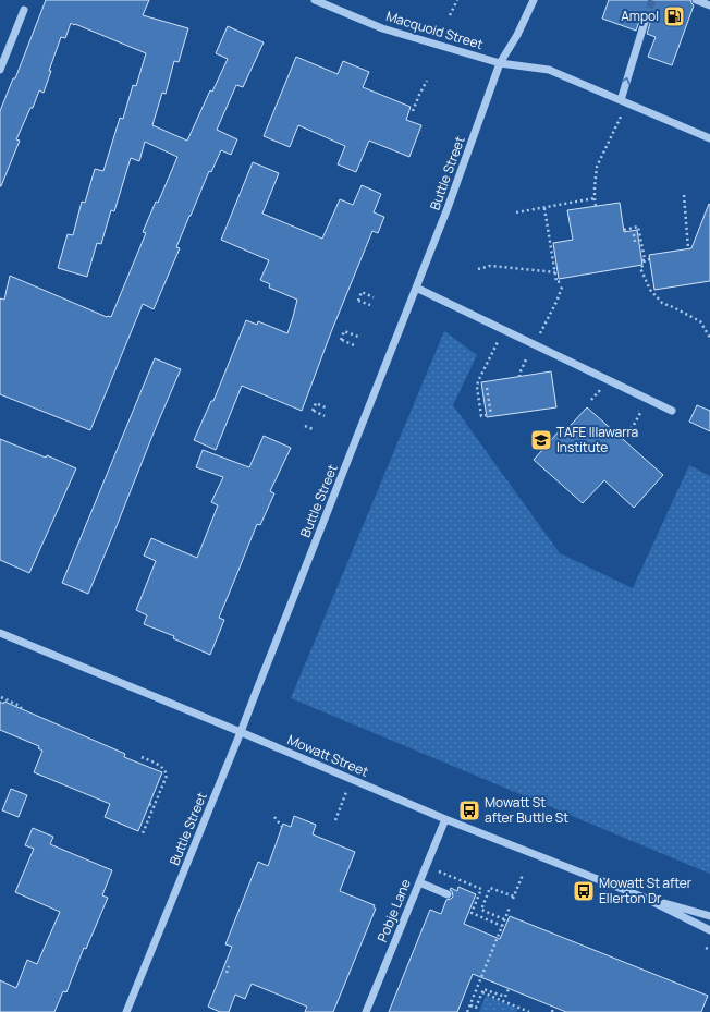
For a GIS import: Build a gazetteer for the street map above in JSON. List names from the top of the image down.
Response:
{
  "streets": {
    "street": [
      "Macquoid Street",
      "Buttle Street",
      "Mowatt Street",
      "Pobje Lane"
    ]
  },
  "crossings": [
    ["Macquoid Street", "Buttle Street"],
    ["Buttle Street", "Mowatt Street"],
    ["Mowatt Street", "Pobje Lane"]
  ],
  "places": {
    "fuel station": ["Ampol"],
    "school or university": ["TAFE Illawarra Institute"],
    "bus stop": ["Mowatt St after Buttle St", "Mowatt St after Ellerton Dr"]
  }
}
